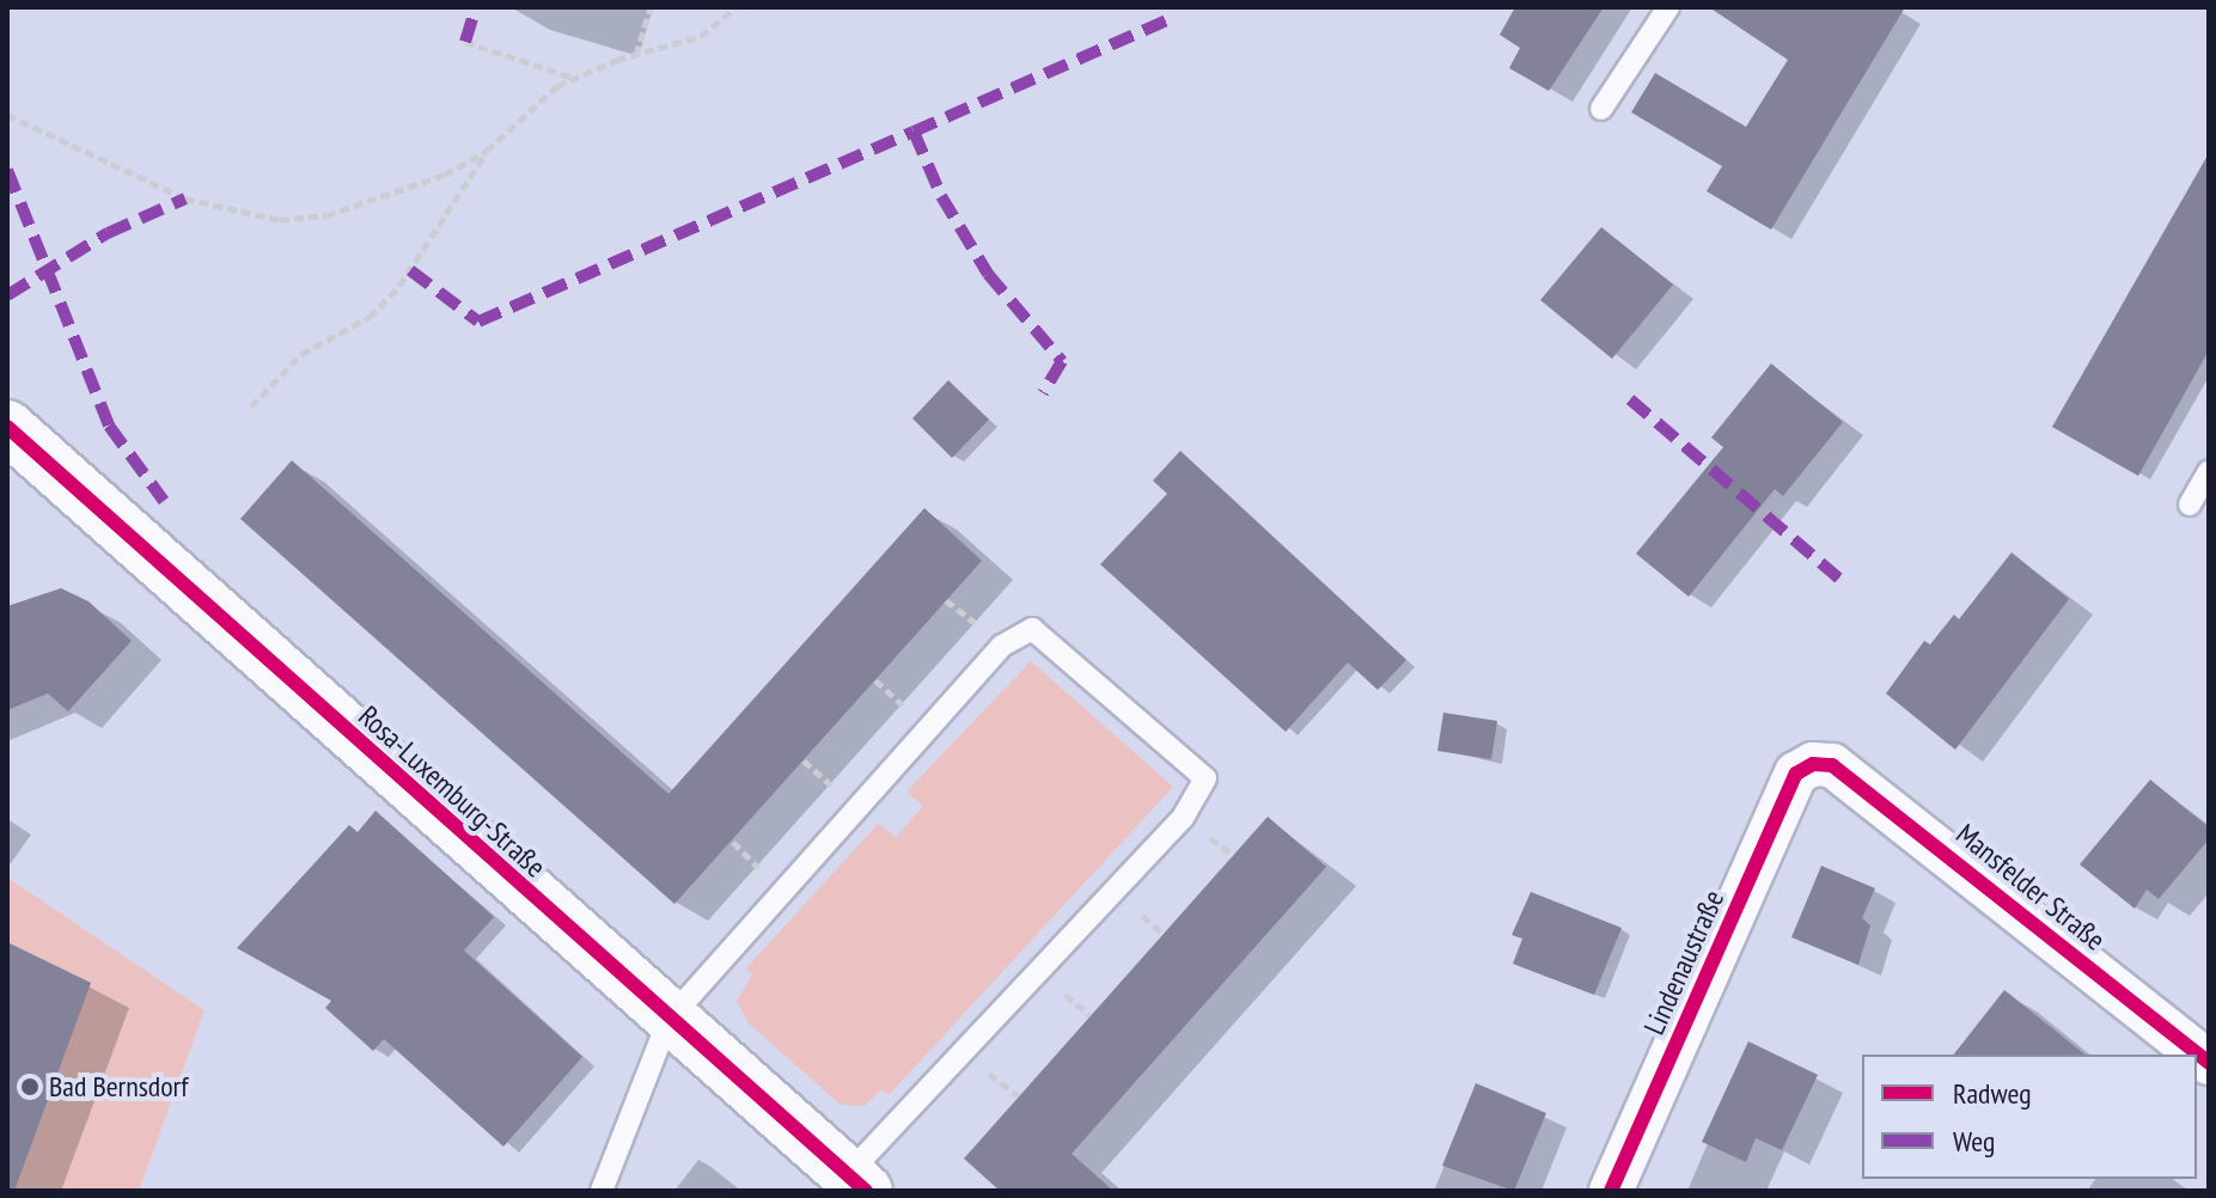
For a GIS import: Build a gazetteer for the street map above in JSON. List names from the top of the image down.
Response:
{
  "streets": {
    "street": ["Rosa-Luxemburg-Straße", "Mansfelder Straße", "Lindenaustraße"]
  },
  "crossings": [
    ["Mansfelder Straße", "Lindenaustraße"]
  ],
  "places": ["Bad Bernsdorf"],
  "legend": ["Radweg", "Weg"]
}
